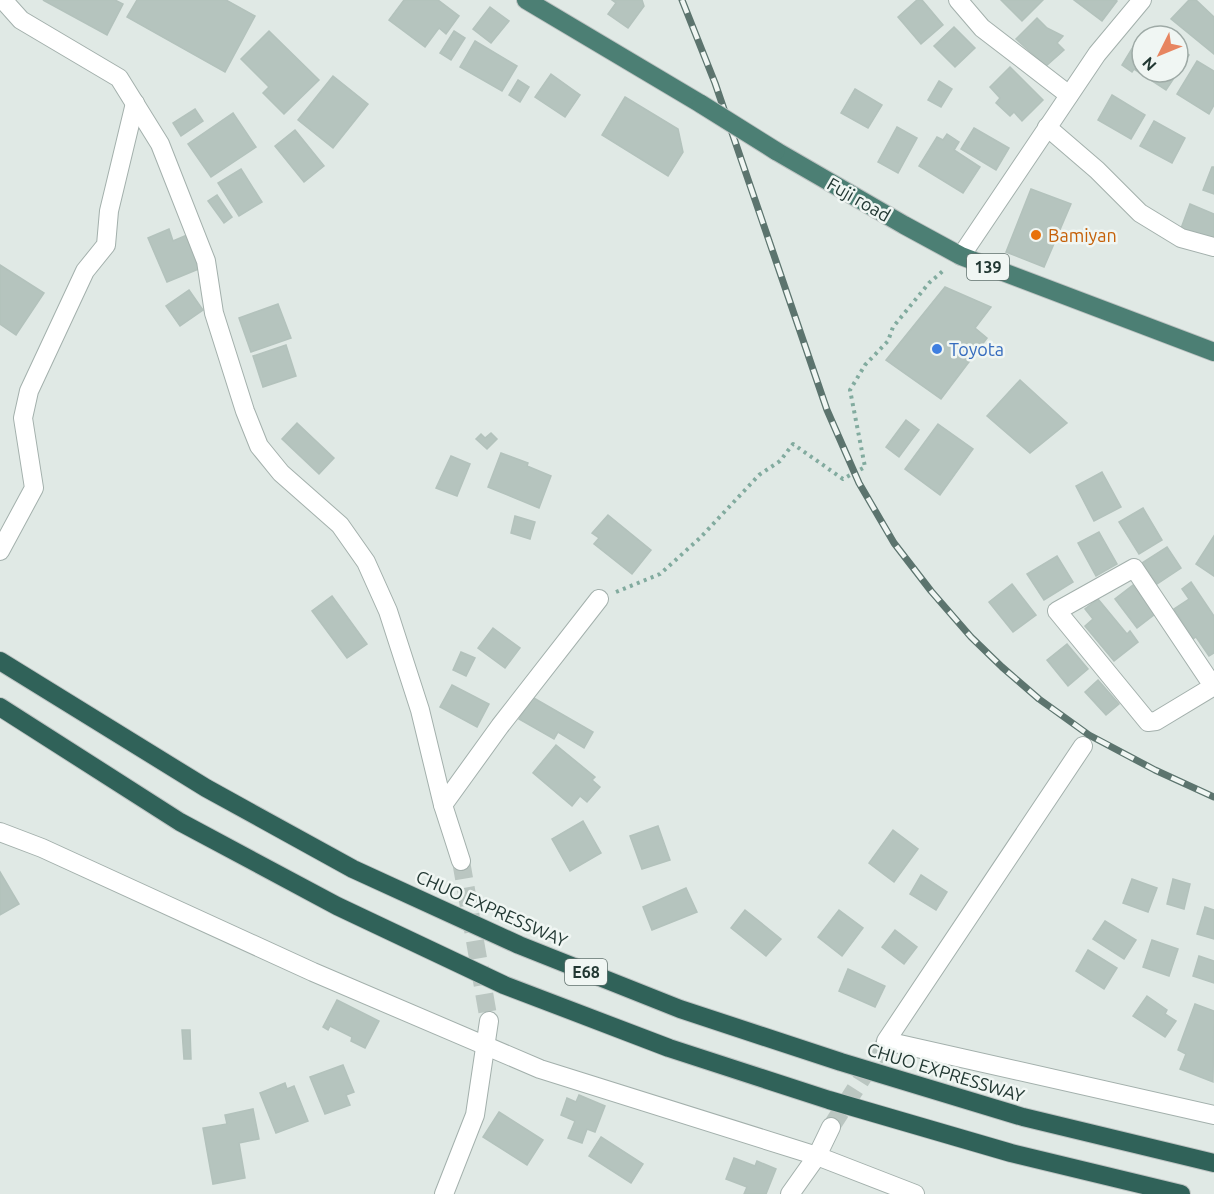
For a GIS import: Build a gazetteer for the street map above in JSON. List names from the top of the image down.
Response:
{
  "streets": {
    "highway": [
      "Fuji road",
      "139",
      "CHUO EXPRESSWAY",
      "E68"
    ]
  },
  "places": ["Bamiyan", "Toyota"],
  "north": "bottom left"
}
